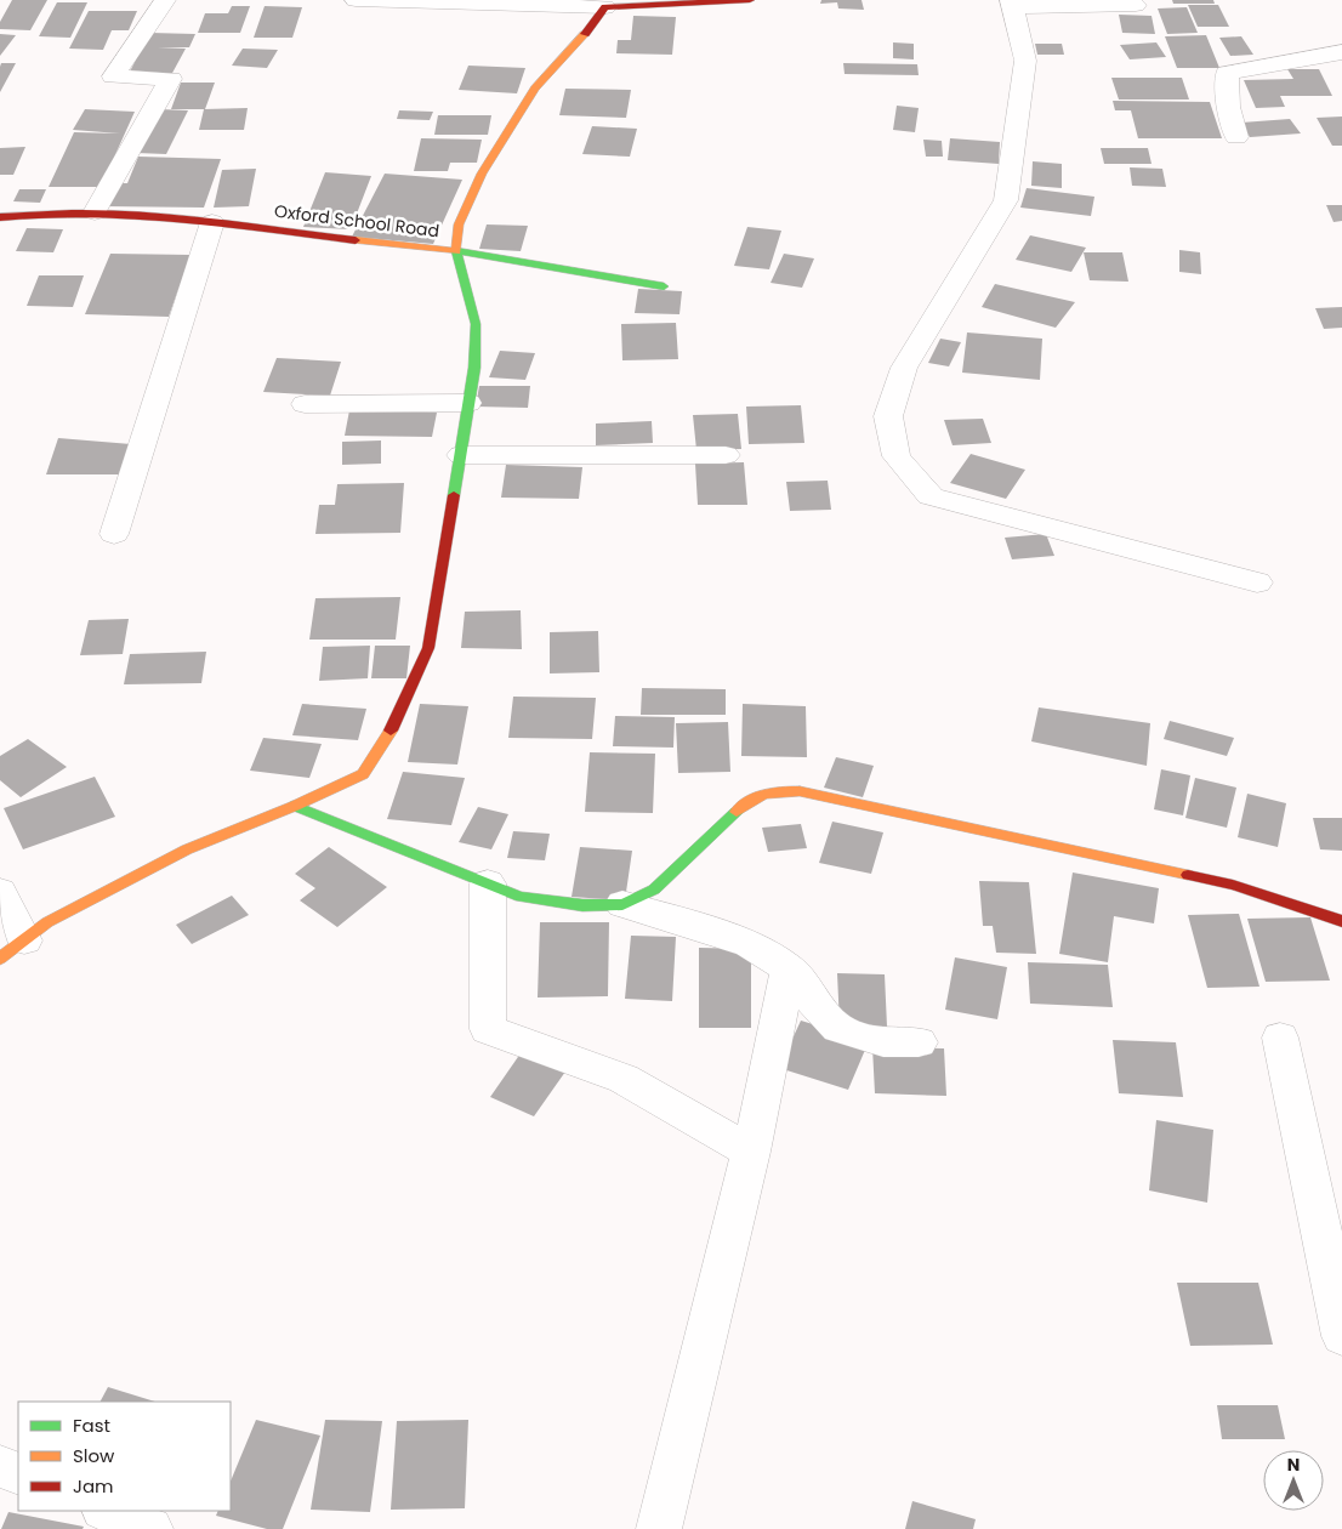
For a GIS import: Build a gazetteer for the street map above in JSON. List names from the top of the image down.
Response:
{
  "streets": {
    "street": ["Oxford School Road"]
  },
  "legend": ["Fast", "Slow", "Jam"],
  "north": "top"
}
